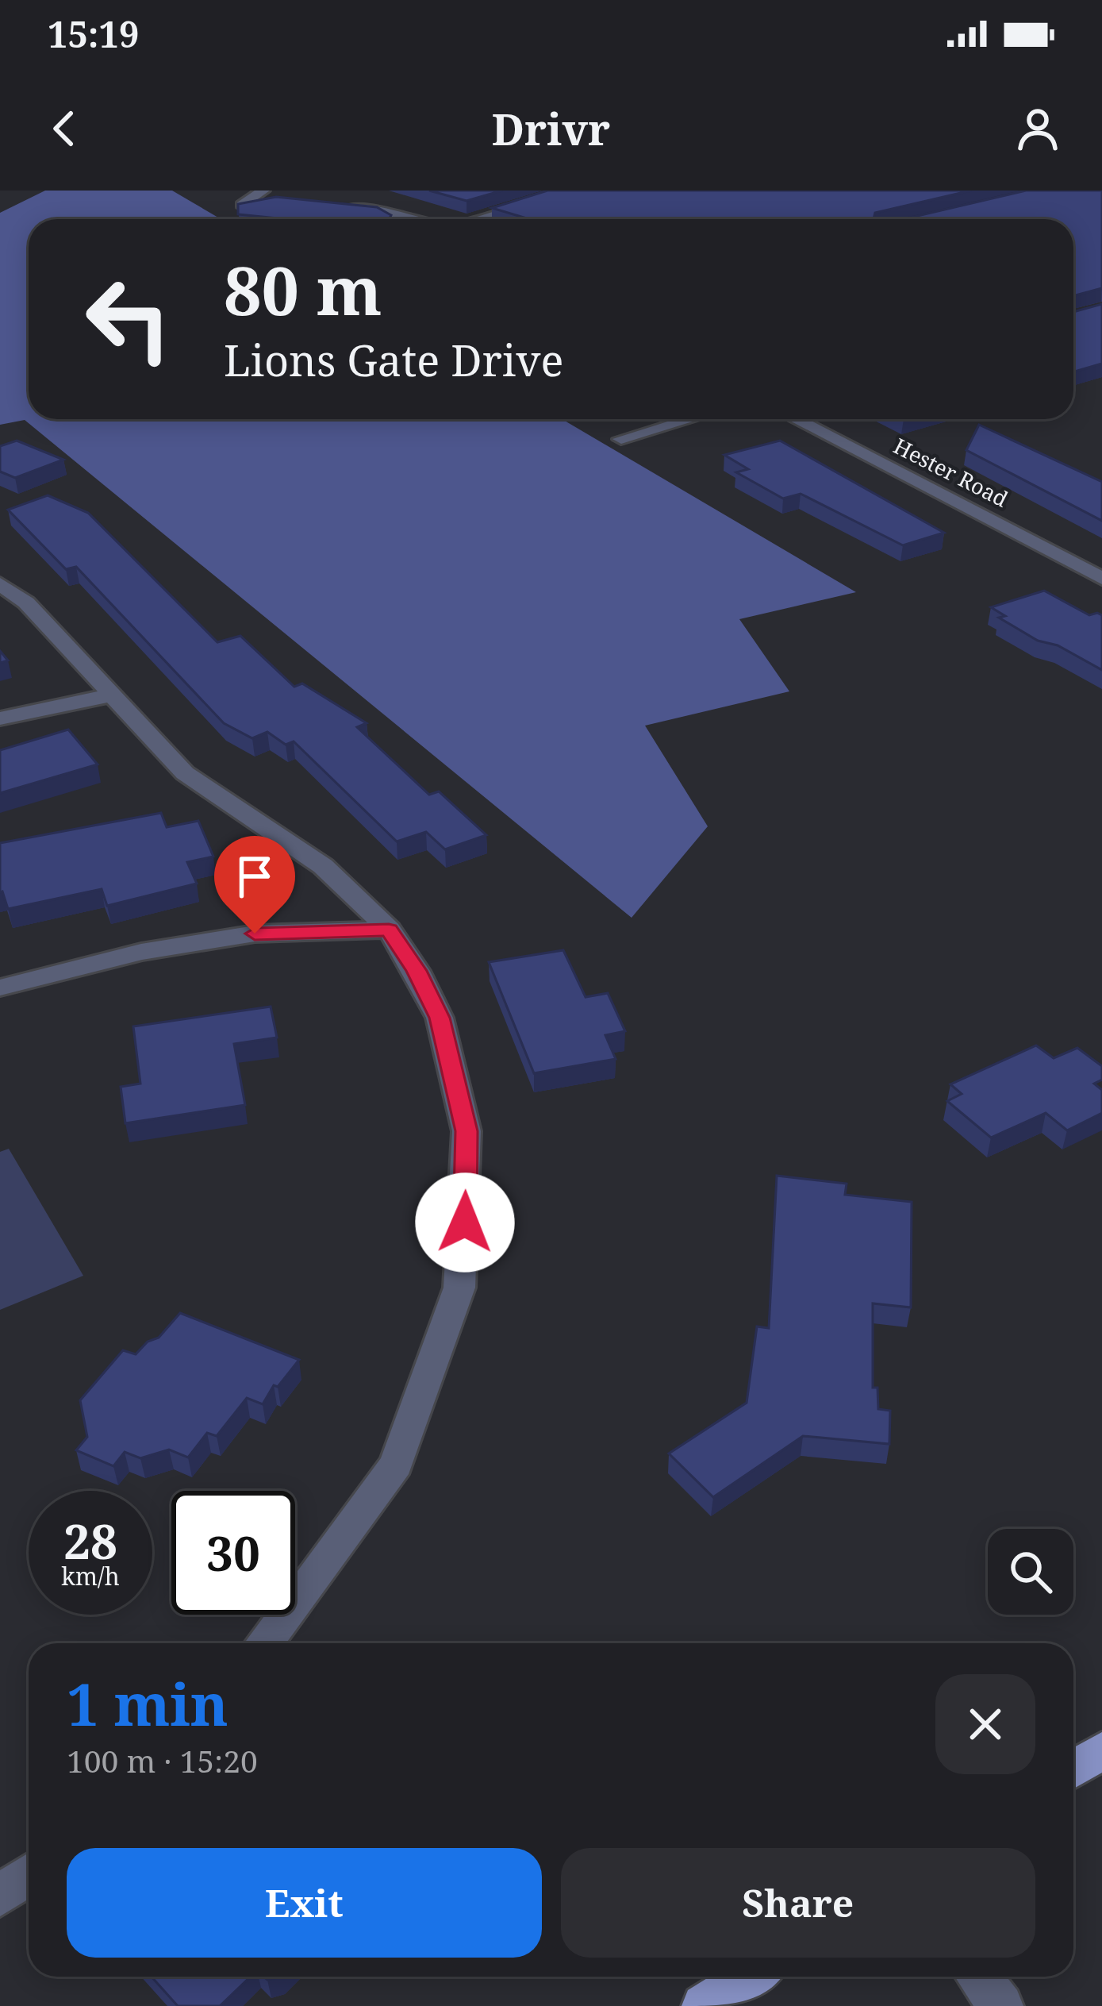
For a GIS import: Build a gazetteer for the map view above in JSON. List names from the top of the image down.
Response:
{
  "streets": {
    "street": ["Hester Road"]
  },
  "page": {
    "status": "15:19",
    "header": "Drivr",
    "turn": ["80 m", "Lions Gate Drive"],
    "speed": "28 km/h",
    "limit": "30",
    "heading": ["1 min", "100 m · 15:20"],
    "buttons": ["Exit", "Share"]
  }
}
